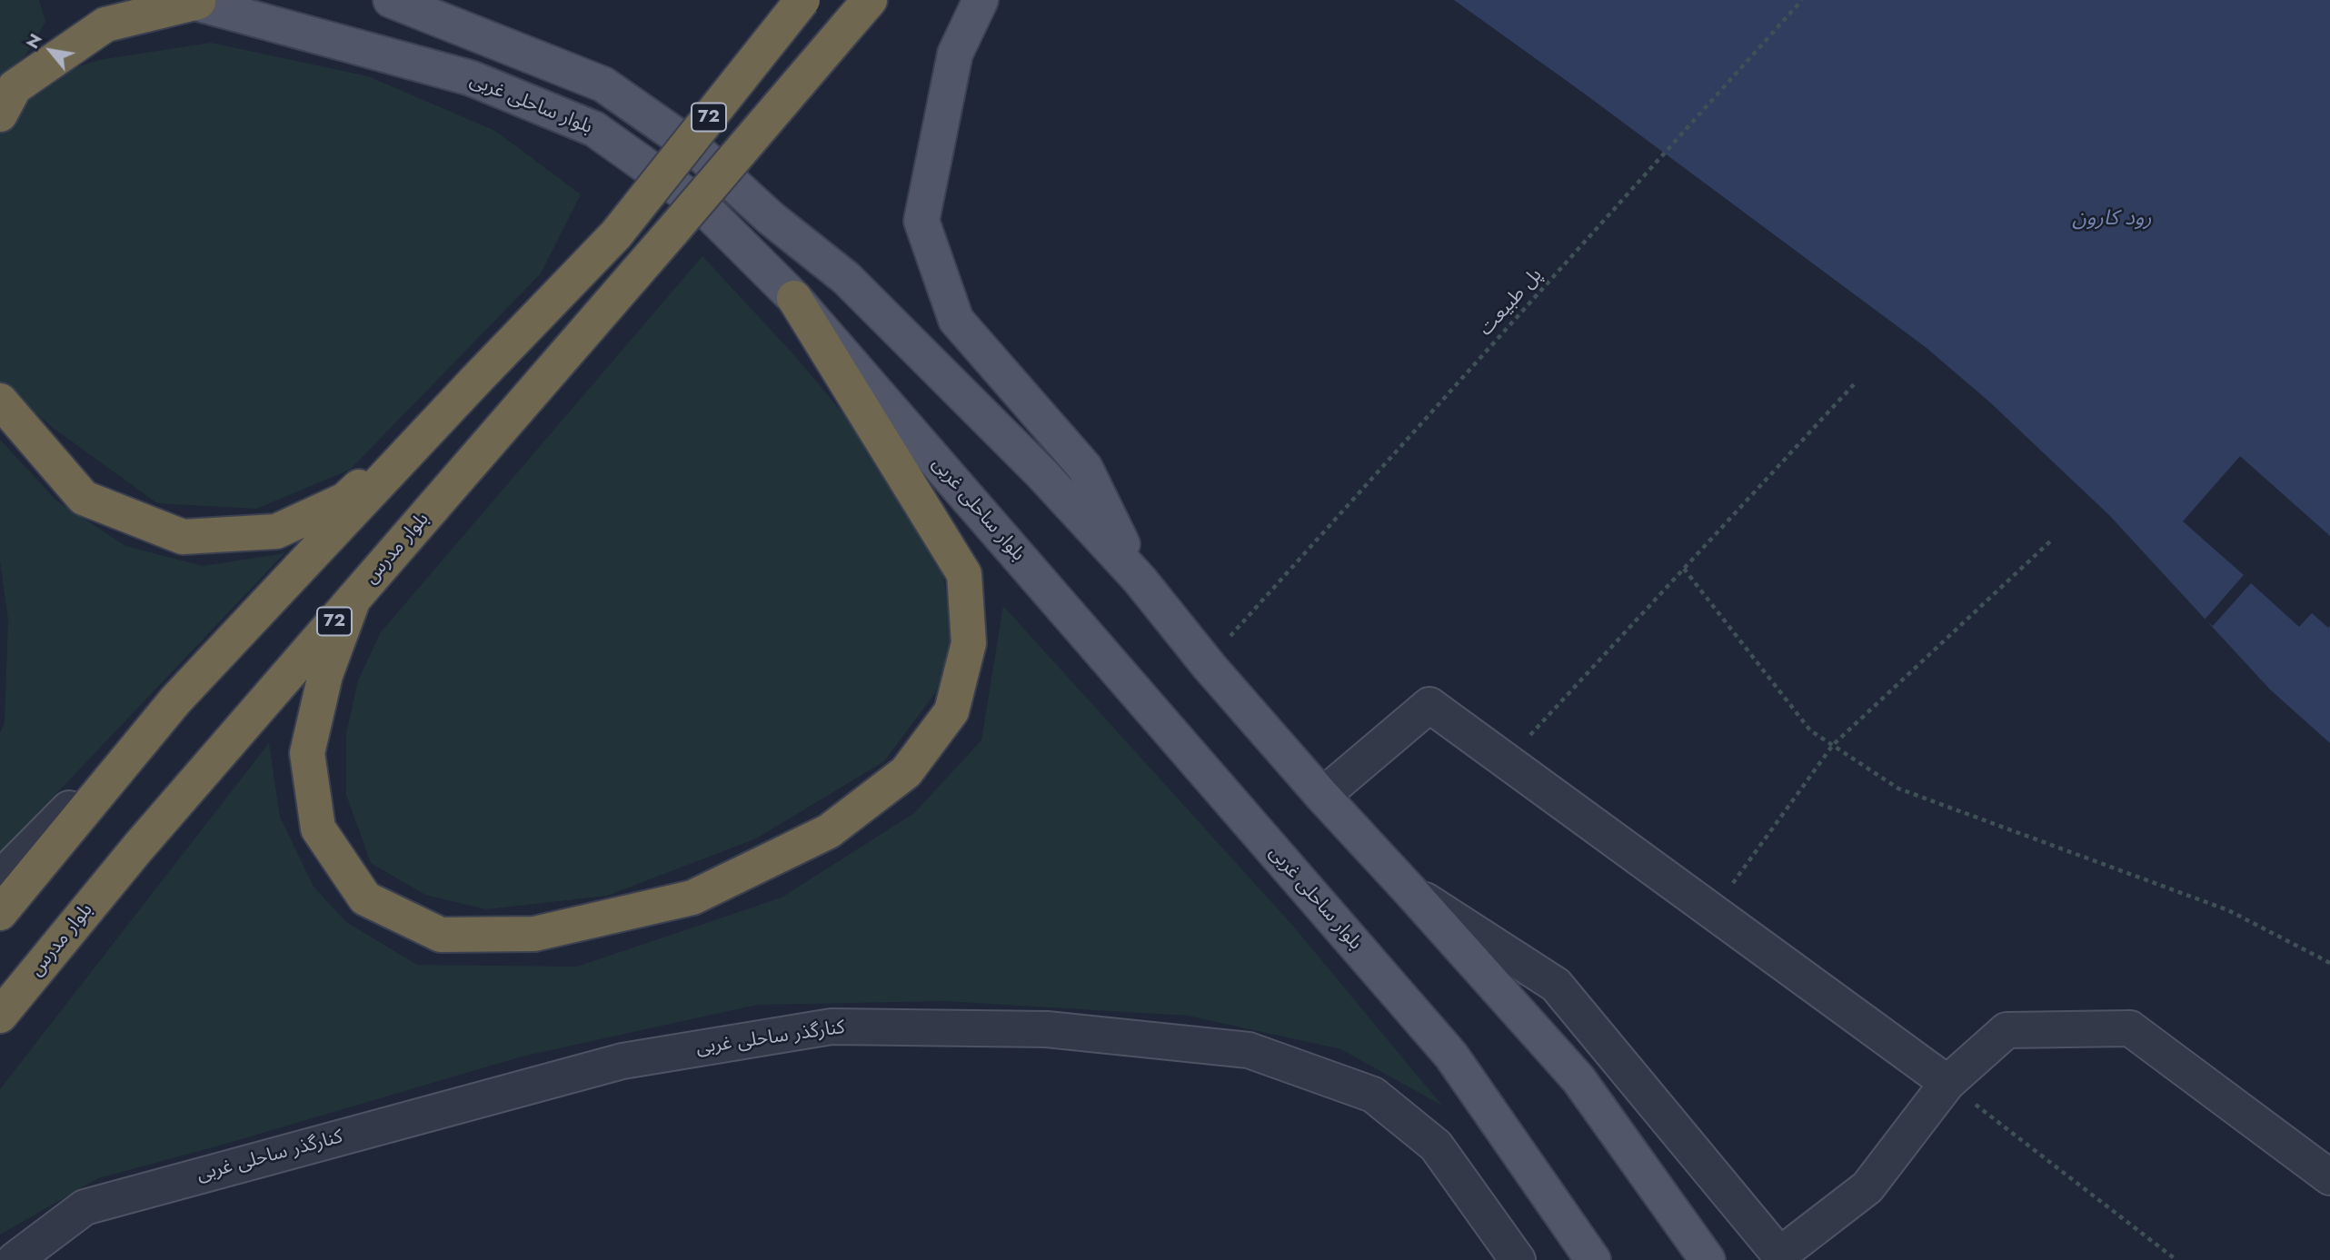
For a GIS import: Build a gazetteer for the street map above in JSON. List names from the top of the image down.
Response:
{
  "streets": {
    "highway": ["72", "بلوار مدرس"],
    "main road": ["بلوار ساحلی غربی"],
    "street": ["کنارگذر ساحلی غربی"],
    "path": ["پل طبیعت"]
  },
  "water": ["رود کارون"],
  "north": "top left"
}
